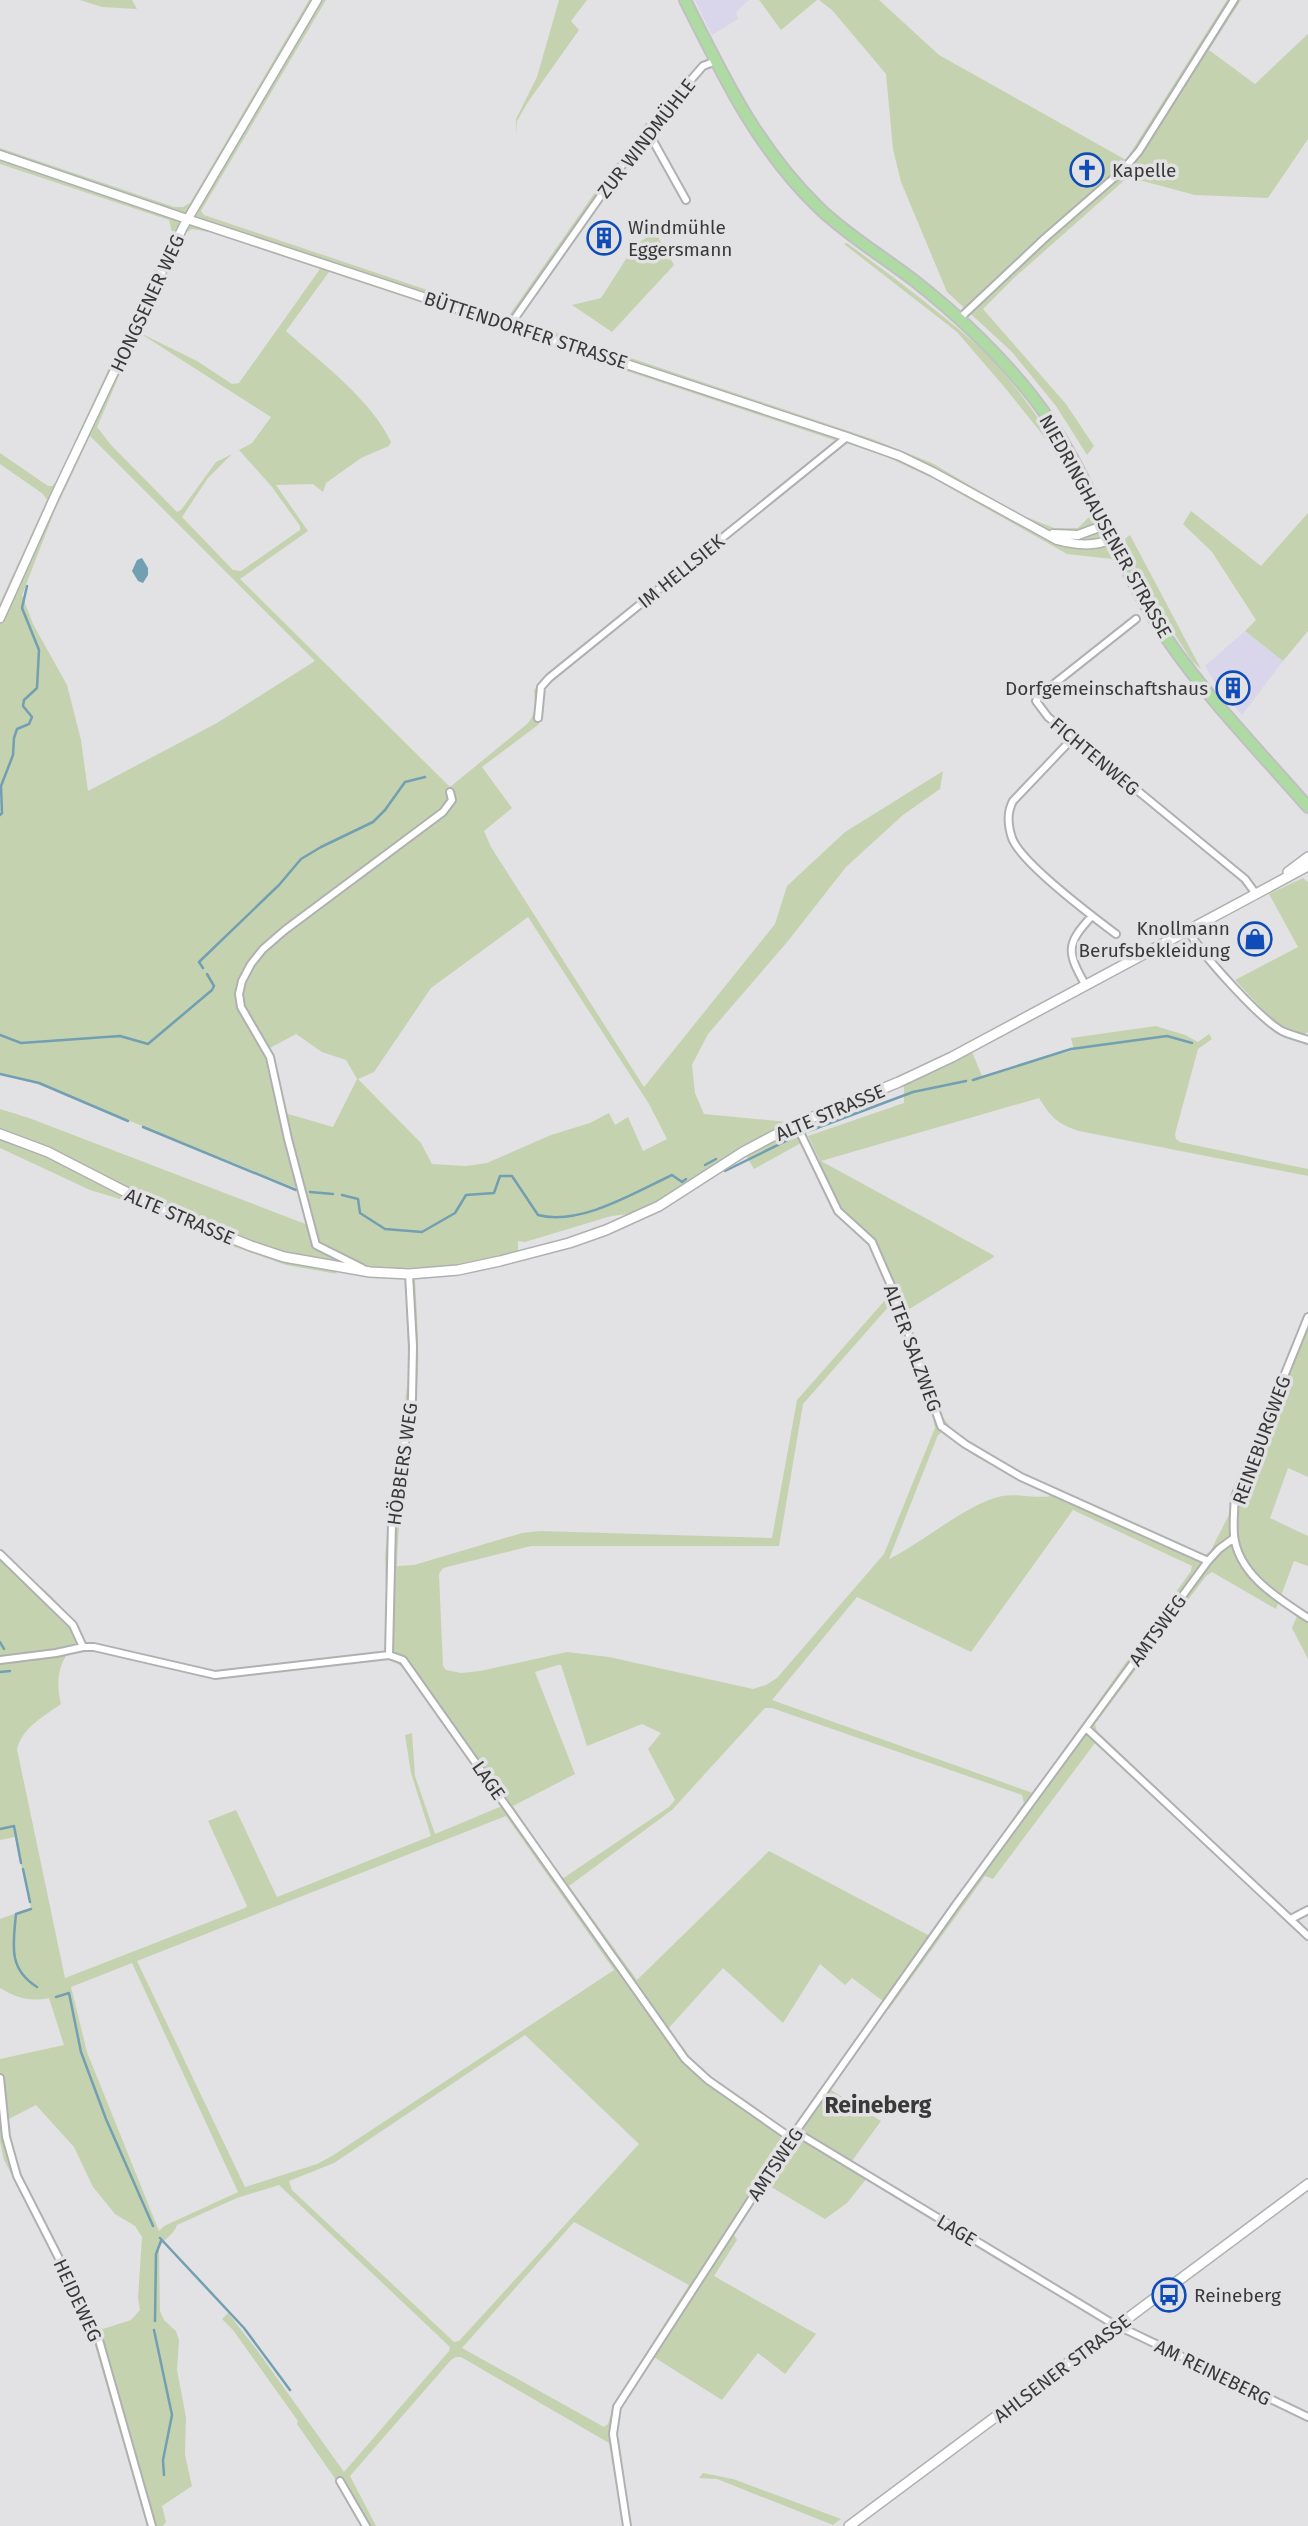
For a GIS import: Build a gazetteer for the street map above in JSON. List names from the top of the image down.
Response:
{
  "streets": {
    "main road": ["NIEDRINGHAUSENER STRASSE", "ALTE STRASSE", "AHLSENER STRASSE"],
    "street": [
      "ZUR WINDMÜHLE",
      "HONGSENER WEG",
      "BÜTTENDORFER STRASSE",
      "IM HELLSIEK",
      "FICHTENWEG",
      "ALTER SALZWEG",
      "REINEBURGWEG",
      "HÖBBERS WEG",
      "AMTSWEG",
      "LAGE",
      "HEIDEWEG",
      "AM REINEBERG"
    ]
  },
  "crossings": [
    ["ZUR WINDMÜHLE", "BÜTTENDORFER STRASSE"],
    ["ZUR WINDMÜHLE", "NIEDRINGHAUSENER STRASSE"],
    ["HONGSENER WEG", "BÜTTENDORFER STRASSE"],
    ["BÜTTENDORFER STRASSE", "NIEDRINGHAUSENER STRASSE"],
    ["BÜTTENDORFER STRASSE", "IM HELLSIEK"],
    ["FICHTENWEG", "ALTE STRASSE"],
    ["ALTE STRASSE", "ALTER SALZWEG"],
    ["ALTE STRASSE", "HÖBBERS WEG"],
    ["ALTER SALZWEG", "AMTSWEG"],
    ["REINEBURGWEG", "AMTSWEG"],
    ["HÖBBERS WEG", "LAGE"],
    ["AMTSWEG", "LAGE"],
    ["LAGE", "AHLSENER STRASSE"],
    ["LAGE", "AM REINEBERG"],
    ["AHLSENER STRASSE", "AM REINEBERG"]
  ],
  "districts": ["Reineberg"],
  "places": {
    "church": ["Kapelle"],
    "building": ["Windmühle Eggersmann", "Dorfgemeinschaftshaus"],
    "shop": ["Knollmann Berufsbekleidung"],
    "bus stop": ["Reineberg"]
  }
}
